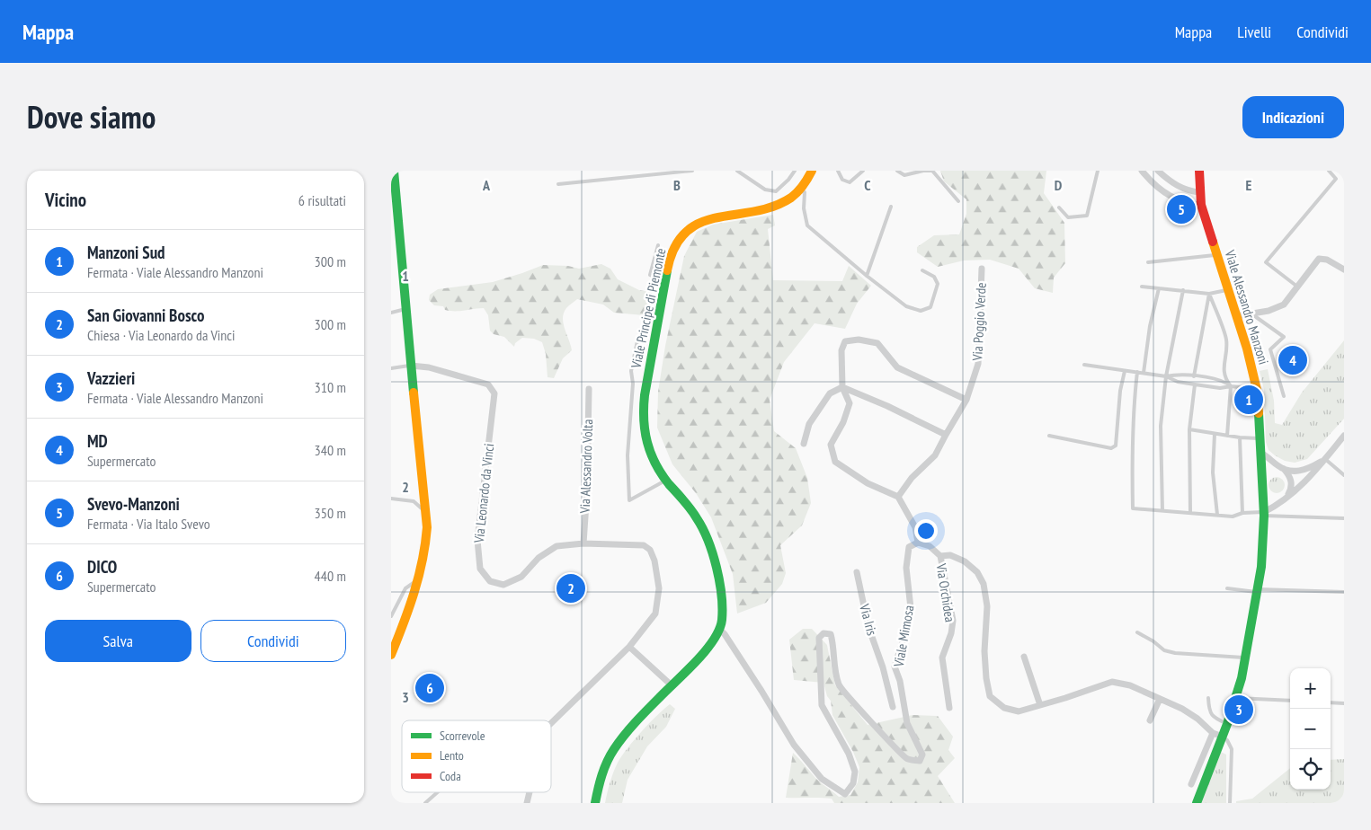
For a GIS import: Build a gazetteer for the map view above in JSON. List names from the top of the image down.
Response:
{
  "streets": {
    "street": [
      "Viale Alessandro Manzoni",
      "Viale Principe di Piemonte",
      "Via Poggio Verde",
      "Via Alessandro Volta",
      "Via Leonardo da Vinci",
      "Via Orchidea",
      "Via Iris",
      "Viale Mimosa"
    ]
  },
  "crossings": [
    ["Via Alessandro Volta", "Via Leonardo da Vinci"]
  ],
  "legend": ["Scorrevole", "Lento", "Coda"],
  "page": {
    "header": "Mappa",
    "nav": ["Mappa", "Livelli", "Condividi"],
    "title": "Dove siamo",
    "buttons": [
      "Indicazioni",
      ["Salva", "Condividi"]
    ],
    "heading": ["Vicino", "6 risultati"],
    "pins": [
      "5",
      "4",
      "1",
      "2",
      "6",
      "3"
    ],
    "list": [
      {
        "mark": "1",
        "name": "Manzoni Sud",
        "note": "Fermata · Viale Alessandro Manzoni",
        "value": "300 m"
      },
      {
        "mark": "2",
        "name": "San Giovanni Bosco",
        "note": "Chiesa · Via Leonardo da Vinci",
        "value": "300 m"
      },
      {
        "mark": "3",
        "name": "Vazzieri",
        "note": "Fermata · Viale Alessandro Manzoni",
        "value": "310 m"
      },
      {
        "mark": "4",
        "name": "MD",
        "note": "Supermercato",
        "value": "340 m"
      },
      {
        "mark": "5",
        "name": "Svevo-Manzoni",
        "note": "Fermata · Via Italo Svevo",
        "value": "350 m"
      },
      {
        "mark": "6",
        "name": "DICO",
        "note": "Supermercato",
        "value": "440 m"
      }
    ],
    "map_buttons": ["+", "−"]
  },
  "grid": {
    "columns": [
      "A",
      "B",
      "C",
      "D",
      "E"
    ],
    "rows": ["1", "2", "3"]
  }
}
